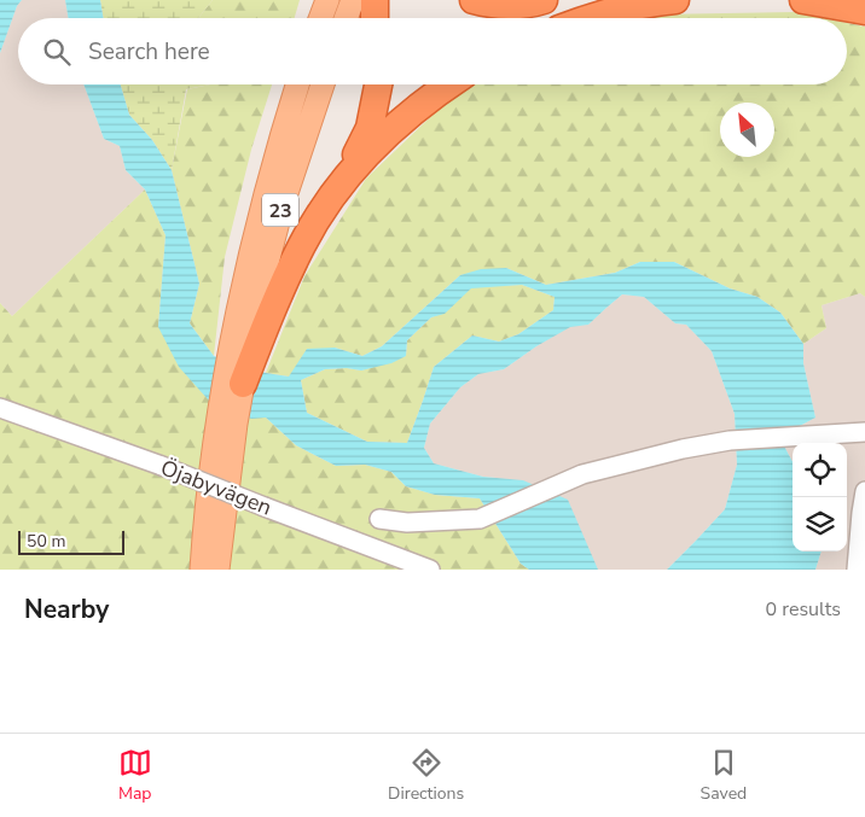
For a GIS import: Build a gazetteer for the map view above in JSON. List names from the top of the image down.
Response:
{
  "streets": {
    "main road": ["23"],
    "street": ["Öjabyvägen"]
  },
  "scale_bar": "50 m",
  "north": "top left",
  "page": {
    "search": "Search here",
    "scale": "50 m",
    "heading": ["Nearby", "0 results"],
    "nav": ["Map", "Directions", "Saved"]
  }
}
